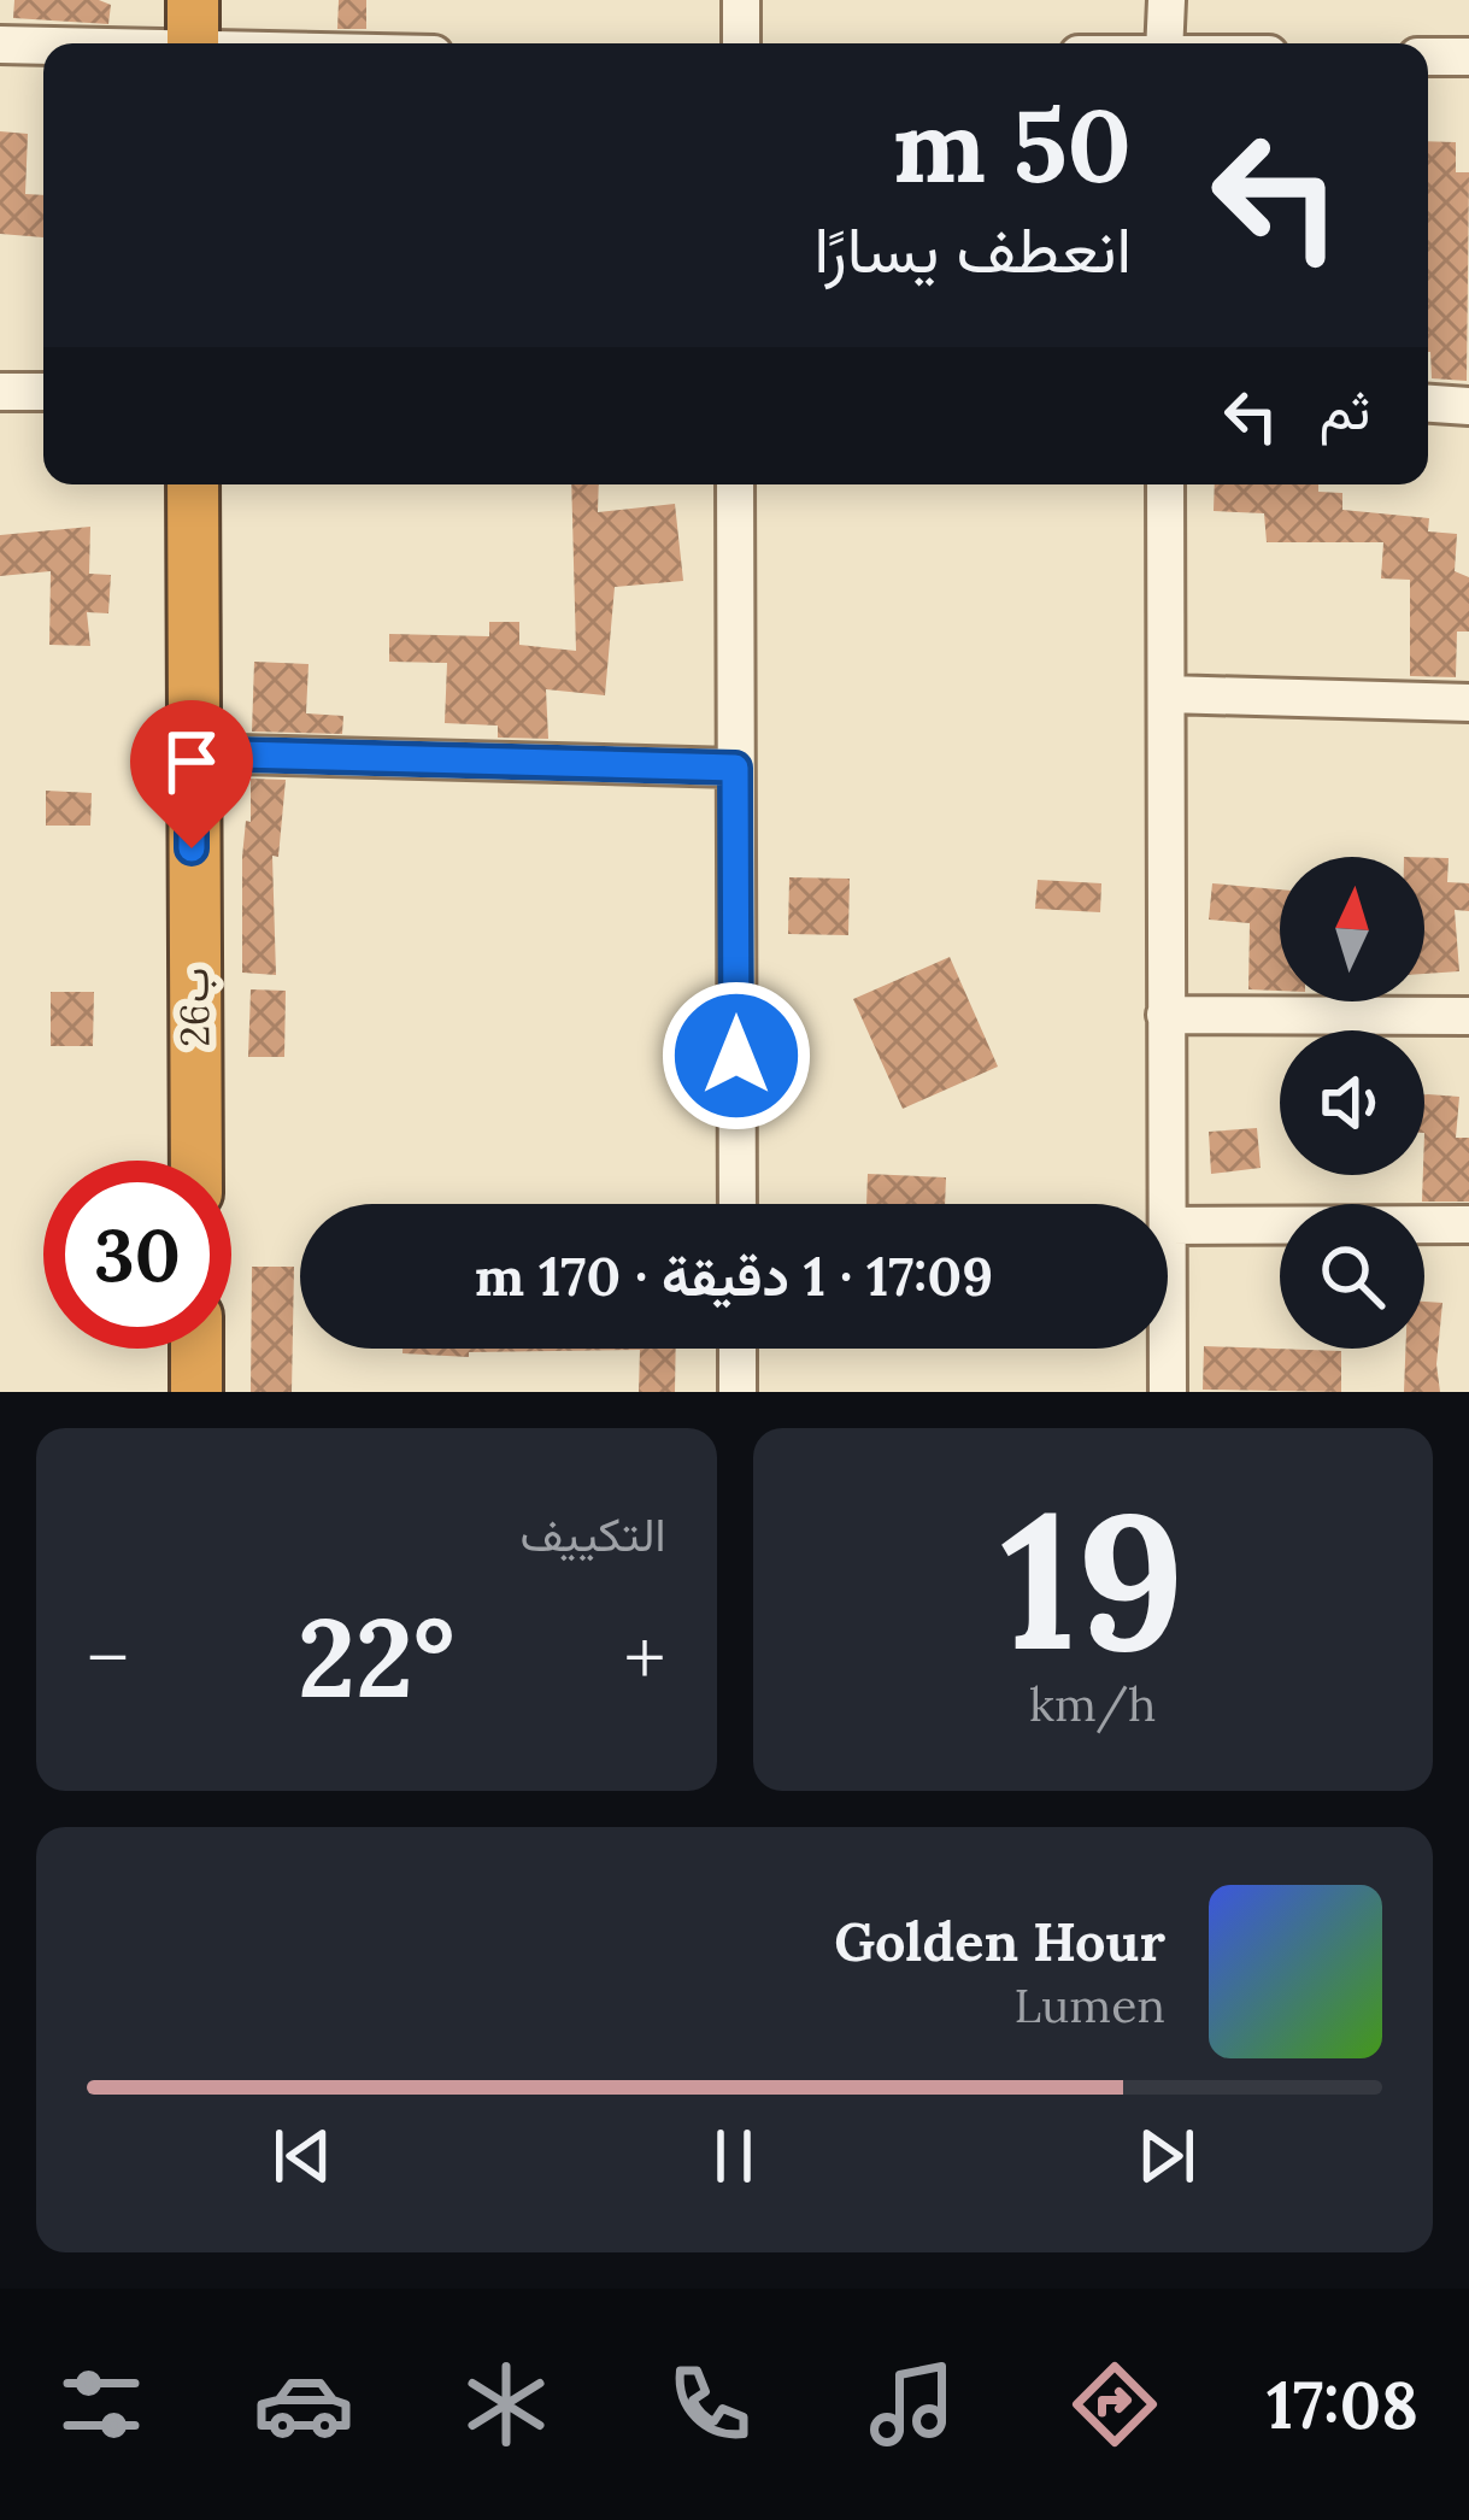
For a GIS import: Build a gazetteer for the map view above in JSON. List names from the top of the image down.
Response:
{
  "streets": {
    "highway": ["26ب"]
  },
  "north": "top",
  "page": {
    "turn": ["50 m", "انعطف يسارًا"],
    "then": "ثم",
    "limit": "30",
    "trip": "17:09 · 1 دقيقة · 170 m",
    "tile": [
      ["19", "km/h"],
      "التكييف"
    ],
    "heat": ["−", "22°", "+"],
    "song": ["Golden Hour", "Lumen"],
    "tabs": "17:08"
  }
}
